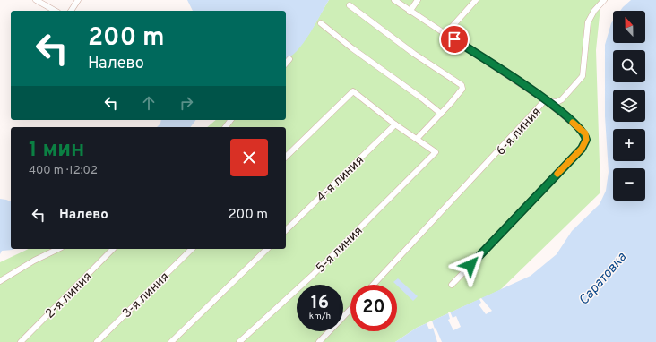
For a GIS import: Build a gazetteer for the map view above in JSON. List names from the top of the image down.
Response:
{
  "streets": {
    "street": [
      "6-я линия",
      "4-я линия",
      "5-я линия",
      "2-я линия",
      "3-я линия"
    ]
  },
  "water": ["Саратовка"],
  "north": "top",
  "page": {
    "map_buttons": ["+", "−"],
    "turn": ["200 m", "Налево"],
    "heading": ["1 мин", "400 m · 12:02"],
    "list": [
      {
        "name": "Налево",
        "value": "200 m"
      }
    ],
    "speed": "16 km/h",
    "limit": "20"
  }
}
